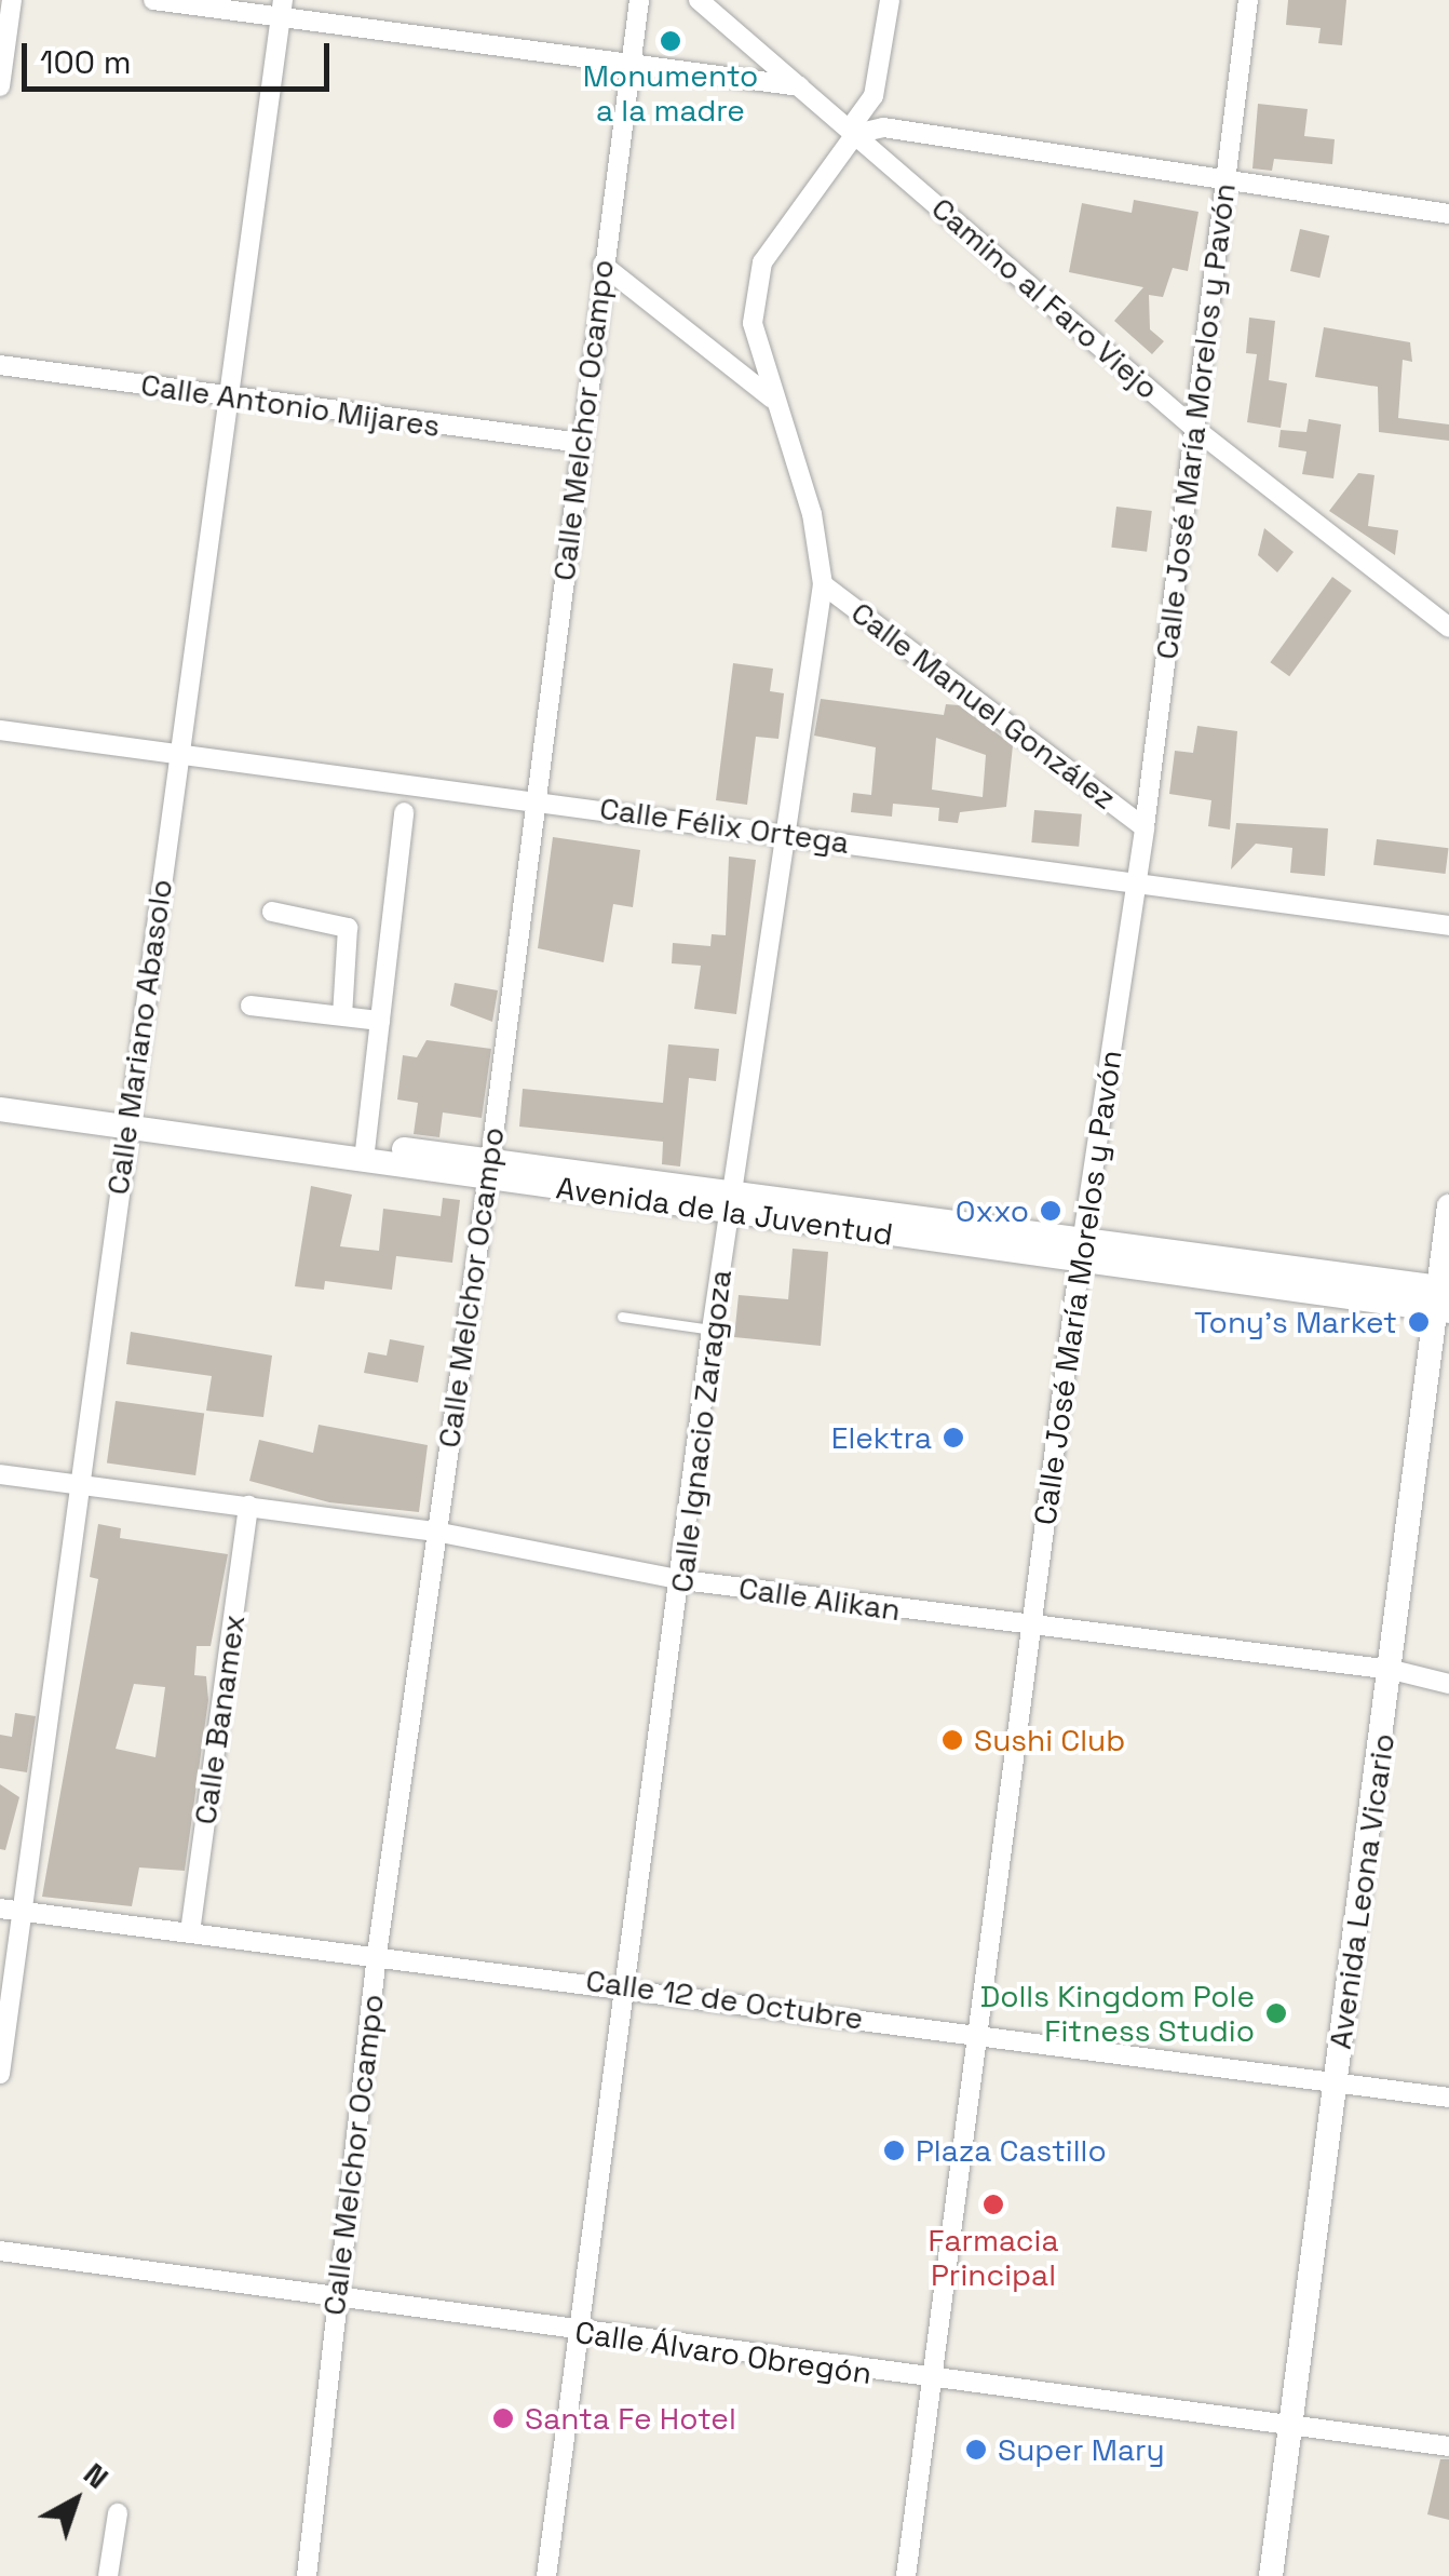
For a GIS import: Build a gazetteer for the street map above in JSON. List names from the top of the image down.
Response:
{
  "streets": {
    "street": [
      "Camino al Faro Viejo",
      "Calle Antonio Mijares",
      "Calle Melchor Ocampo",
      "Calle José María Morelos y Pavón",
      "Calle Manuel González",
      "Calle Félix Ortega",
      "Calle Mariano Abasolo",
      "Avenida de la Juventud",
      "Calle Ignacio Zaragoza",
      "Calle Alikan",
      "Calle Banamex",
      "Avenida Leona Vicario",
      "Calle 12 de Octubre",
      "Calle Álvaro Obregón"
    ]
  },
  "crossings": [
    ["Camino al Faro Viejo", "Calle José María Morelos y Pavón"],
    ["Camino al Faro Viejo", "Calle Ignacio Zaragoza"],
    ["Calle Antonio Mijares", "Calle Melchor Ocampo"],
    ["Calle Antonio Mijares", "Calle Mariano Abasolo"],
    ["Calle Melchor Ocampo", "Calle Félix Ortega"],
    ["Calle Melchor Ocampo", "Avenida de la Juventud"],
    ["Calle Melchor Ocampo", "Calle Alikan"],
    ["Calle Melchor Ocampo", "Calle 12 de Octubre"],
    ["Calle Melchor Ocampo", "Calle Álvaro Obregón"],
    ["Calle José María Morelos y Pavón", "Calle Manuel González"],
    ["Calle José María Morelos y Pavón", "Calle Félix Ortega"],
    ["Calle José María Morelos y Pavón", "Avenida de la Juventud"],
    ["Calle José María Morelos y Pavón", "Calle Alikan"],
    ["Calle José María Morelos y Pavón", "Calle 12 de Octubre"],
    ["Calle José María Morelos y Pavón", "Calle Álvaro Obregón"],
    ["Calle Manuel González", "Calle Ignacio Zaragoza"],
    ["Calle Félix Ortega", "Calle Mariano Abasolo"],
    ["Calle Félix Ortega", "Calle Ignacio Zaragoza"],
    ["Calle Mariano Abasolo", "Avenida de la Juventud"],
    ["Calle Mariano Abasolo", "Calle Alikan"],
    ["Calle Mariano Abasolo", "Calle 12 de Octubre"],
    ["Avenida de la Juventud", "Calle Ignacio Zaragoza"],
    ["Avenida de la Juventud", "Avenida Leona Vicario"],
    ["Calle Ignacio Zaragoza", "Calle Alikan"],
    ["Calle Ignacio Zaragoza", "Calle 12 de Octubre"],
    ["Calle Ignacio Zaragoza", "Calle Álvaro Obregón"],
    ["Calle Alikan", "Calle Banamex"],
    ["Calle Alikan", "Avenida Leona Vicario"],
    ["Calle Banamex", "Calle 12 de Octubre"],
    ["Avenida Leona Vicario", "Calle 12 de Octubre"],
    ["Avenida Leona Vicario", "Calle Álvaro Obregón"]
  ],
  "places": [
    "Monumento a la madre",
    "Oxxo",
    "Tony's Market",
    "Elektra",
    "Sushi Club",
    "Dolls Kingdom Pole Fitness Studio",
    "Plaza Castillo",
    "Farmacia Principal",
    "Santa Fe Hotel",
    "Super Mary"
  ],
  "scale_bar": "100 m",
  "north": "top right"
}
